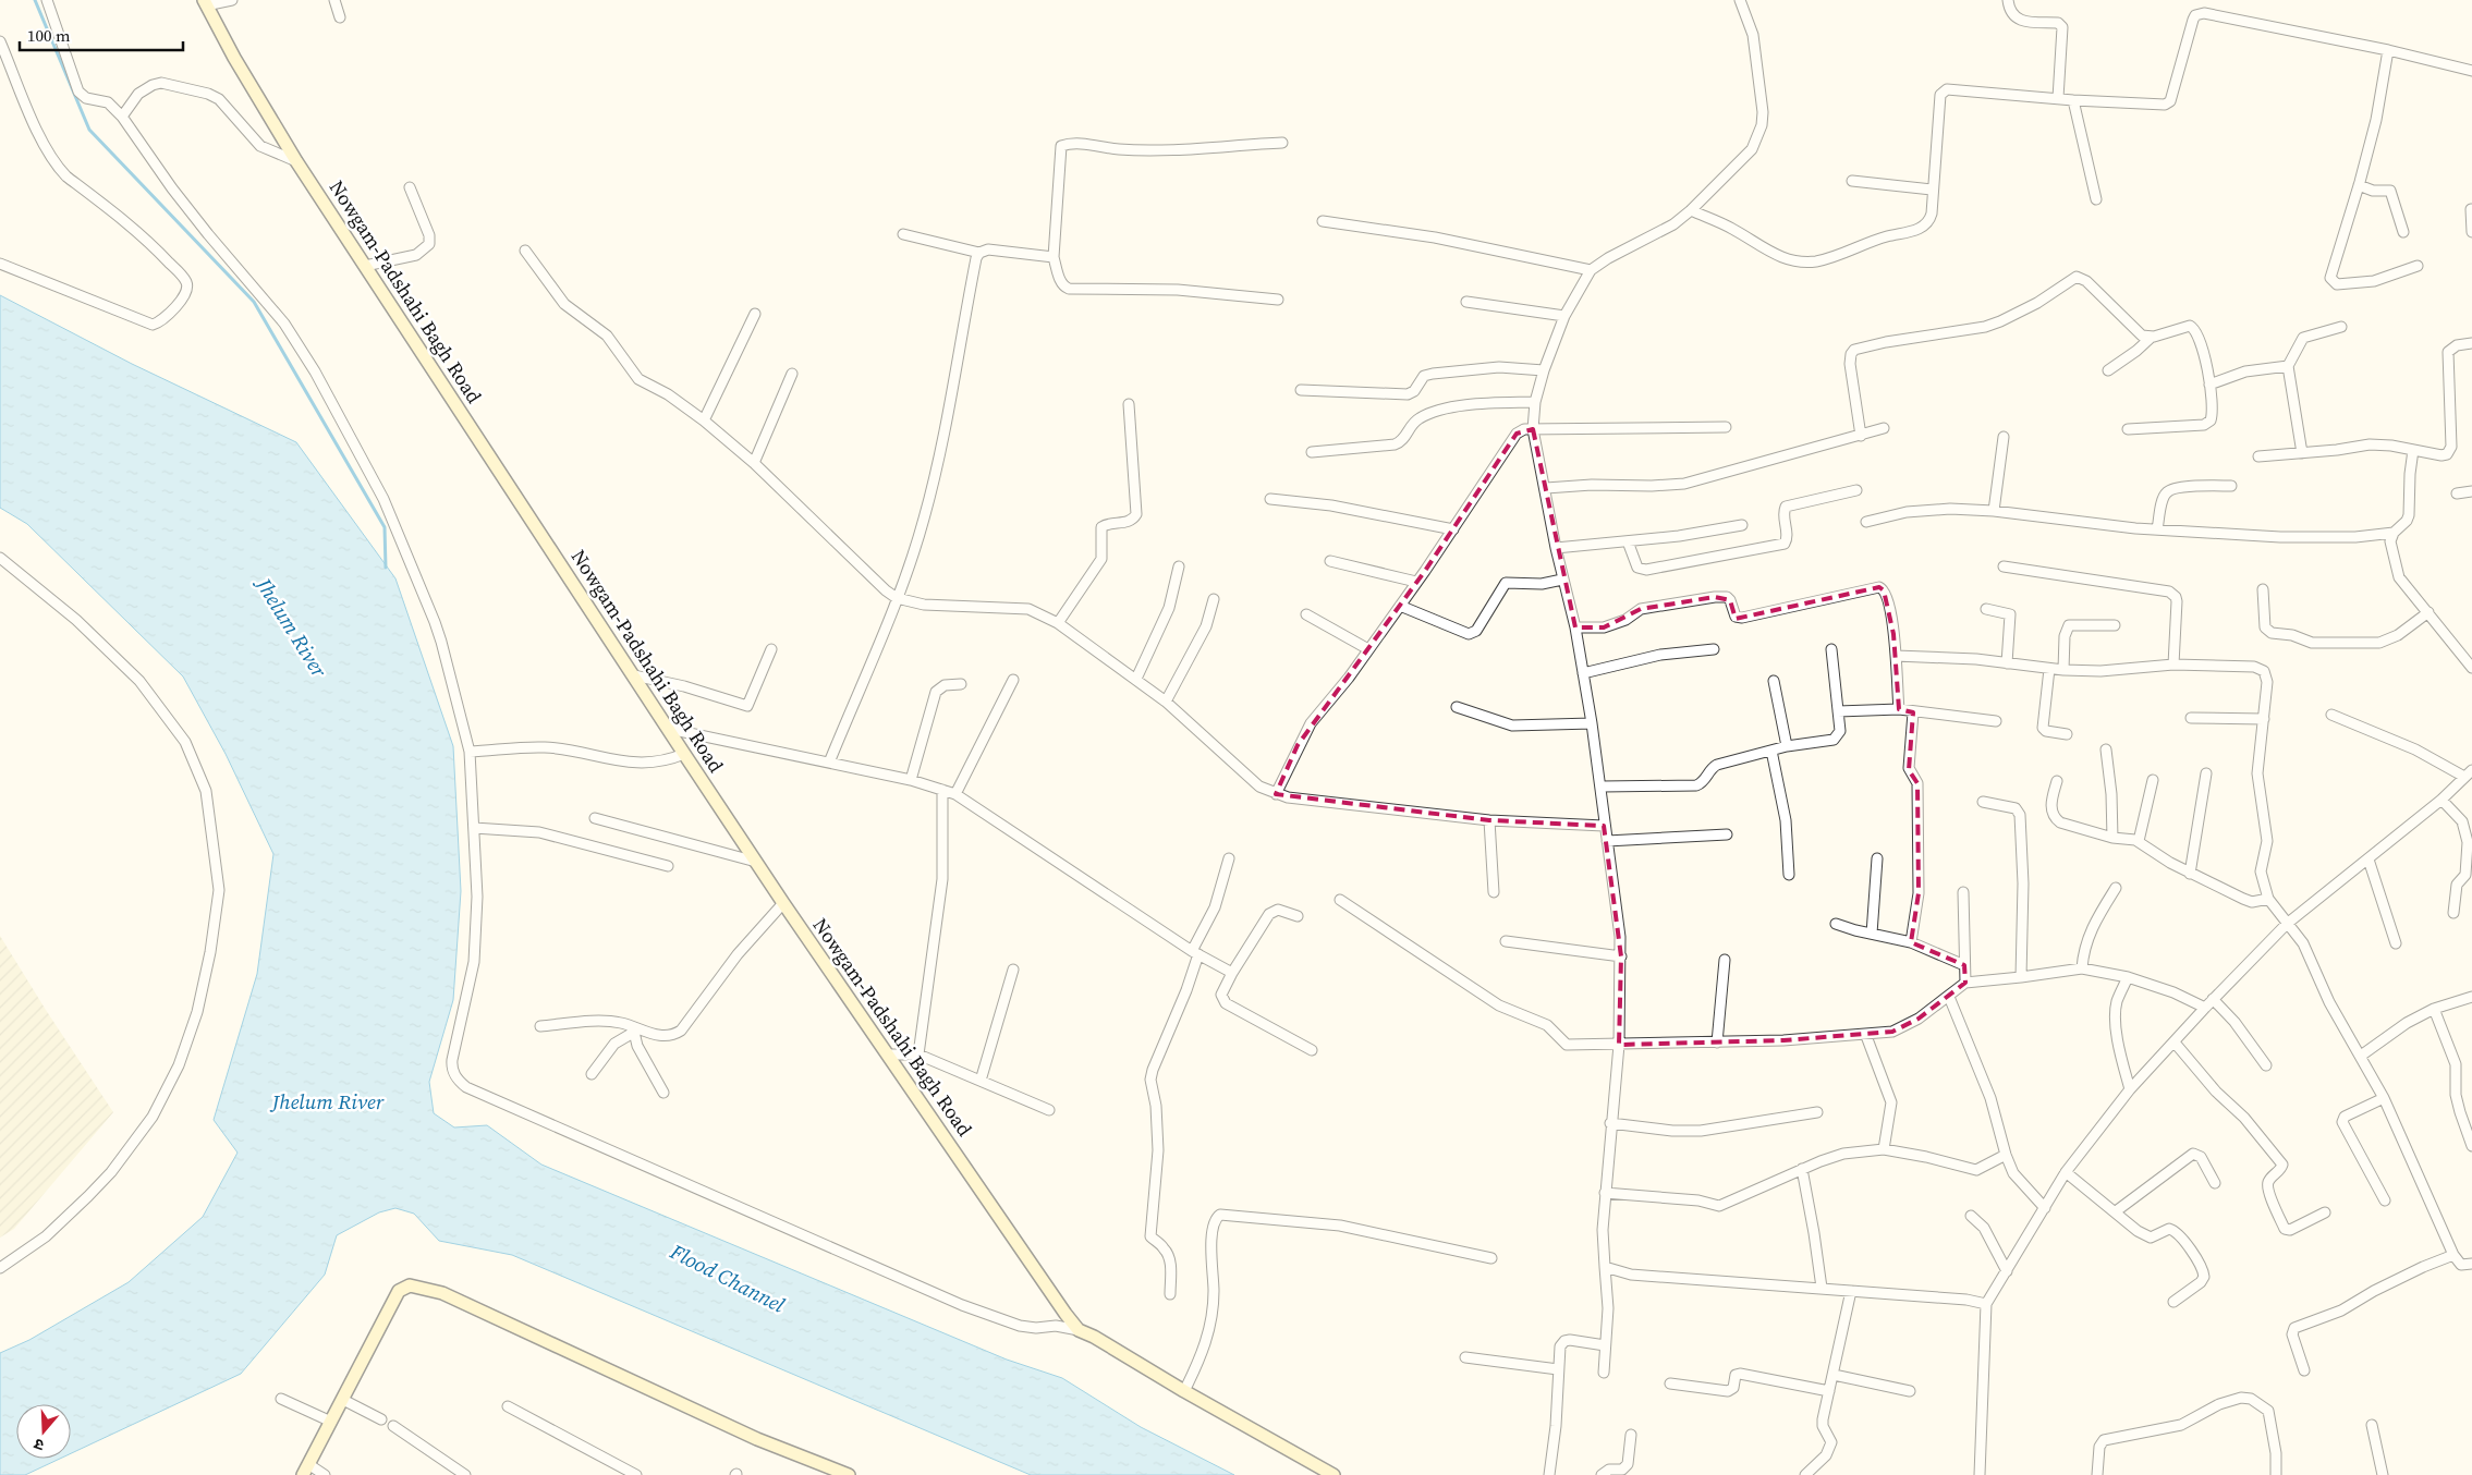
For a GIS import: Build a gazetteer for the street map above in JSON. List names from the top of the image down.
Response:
{
  "streets": {
    "main road": ["Nowgam-Padshahi Bagh Road"]
  },
  "water": ["Jhelum River", "Flood Channel"],
  "scale_bar": "100 m",
  "north": "bottom"
}
